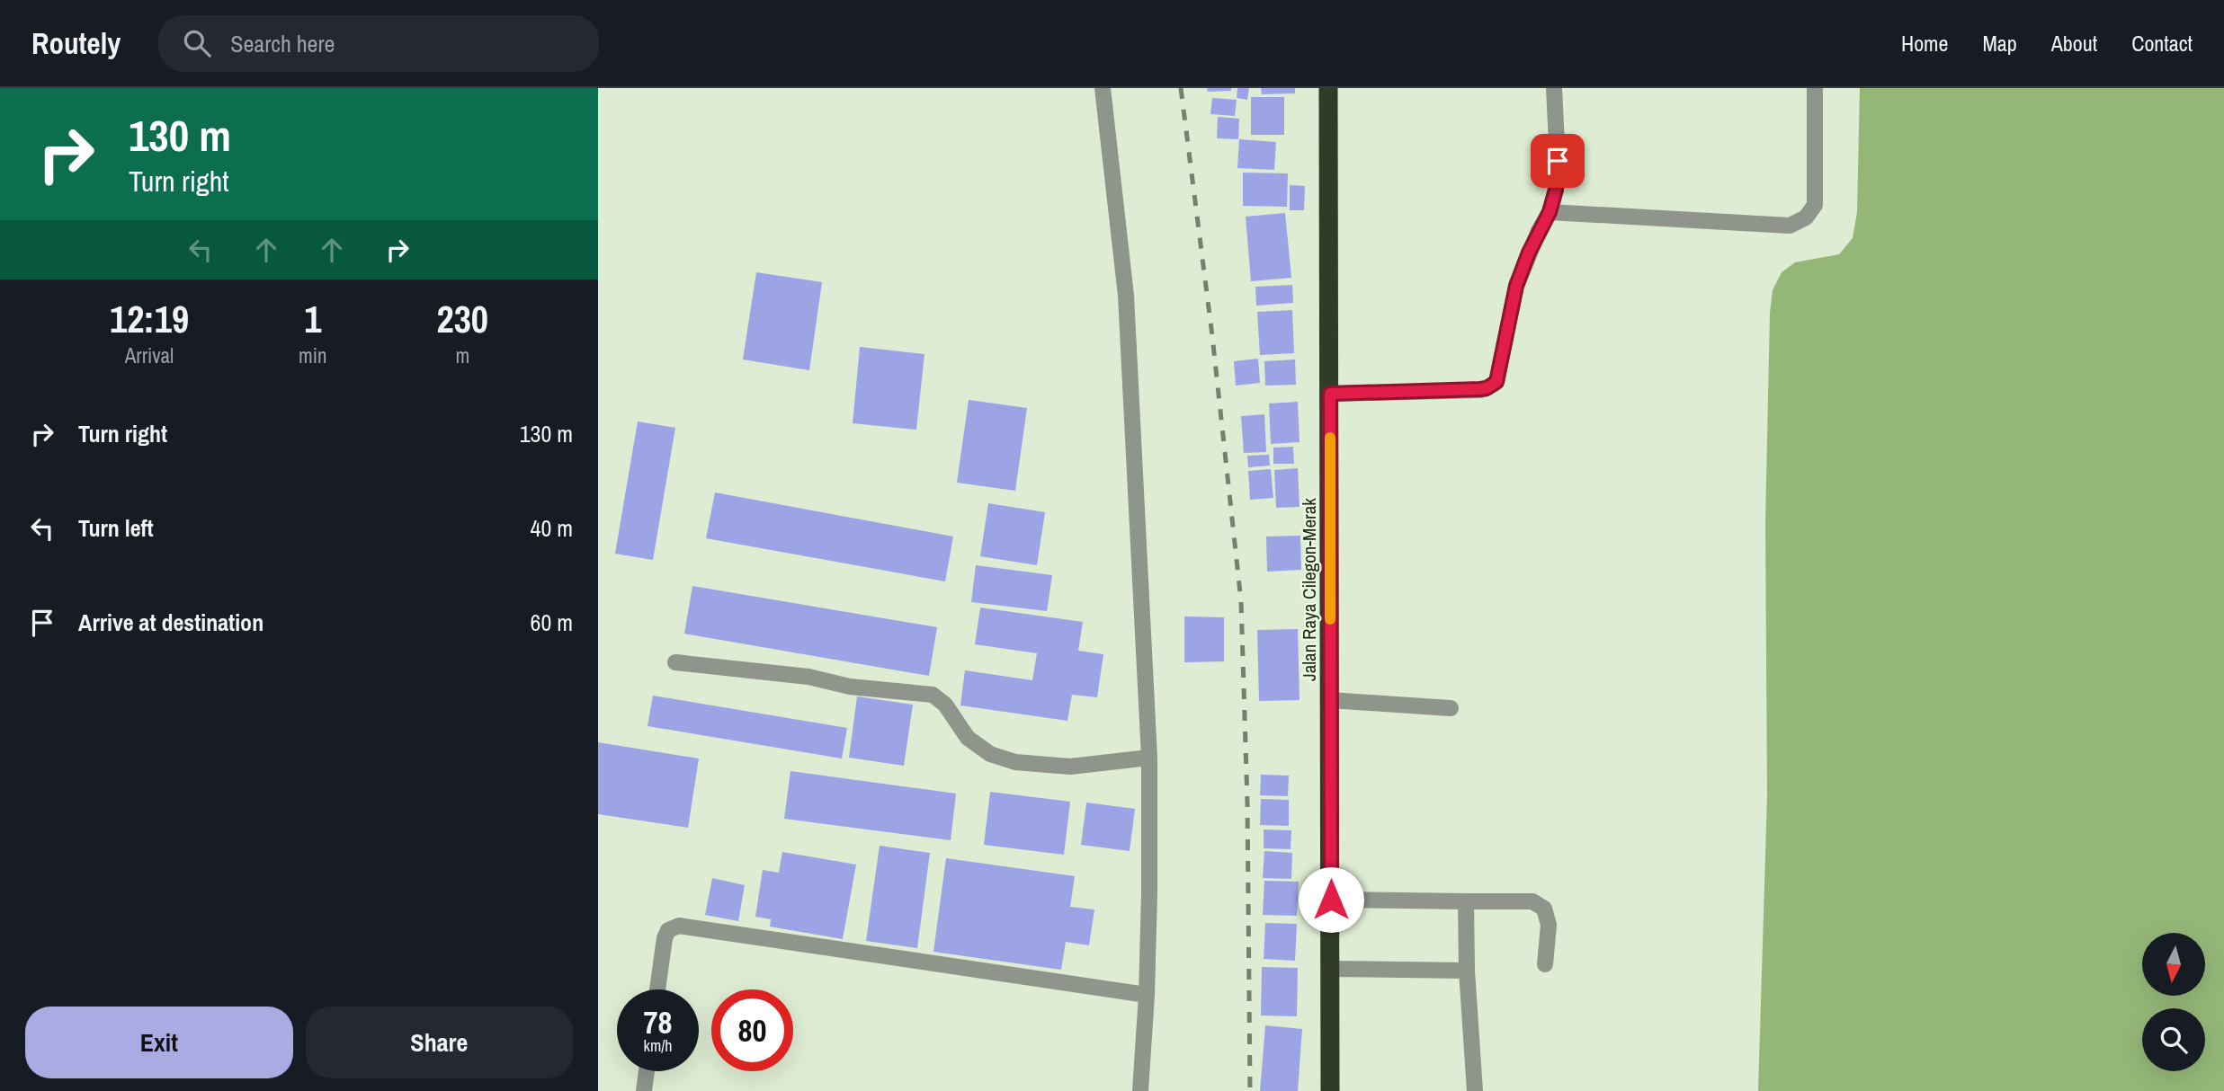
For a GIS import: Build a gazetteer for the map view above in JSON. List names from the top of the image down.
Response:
{
  "streets": {
    "highway": ["Jalan Raya Cilegon-Merak"]
  },
  "north": "bottom",
  "page": {
    "header": "Routely",
    "search": "Search here",
    "nav": [
      "Home",
      "Map",
      "About",
      "Contact"
    ],
    "turn": ["130 m", "Turn right"],
    "eta": [
      "12:19",
      "Arrival",
      "1",
      "min",
      "230",
      "m"
    ],
    "list": [
      {
        "name": "Turn right",
        "value": "130 m"
      },
      {
        "name": "Turn left",
        "value": "40 m"
      },
      {
        "name": "Arrive at destination",
        "value": "60 m"
      }
    ],
    "speed": "78 km/h",
    "limit": "80",
    "buttons": ["Exit", "Share"]
  }
}
